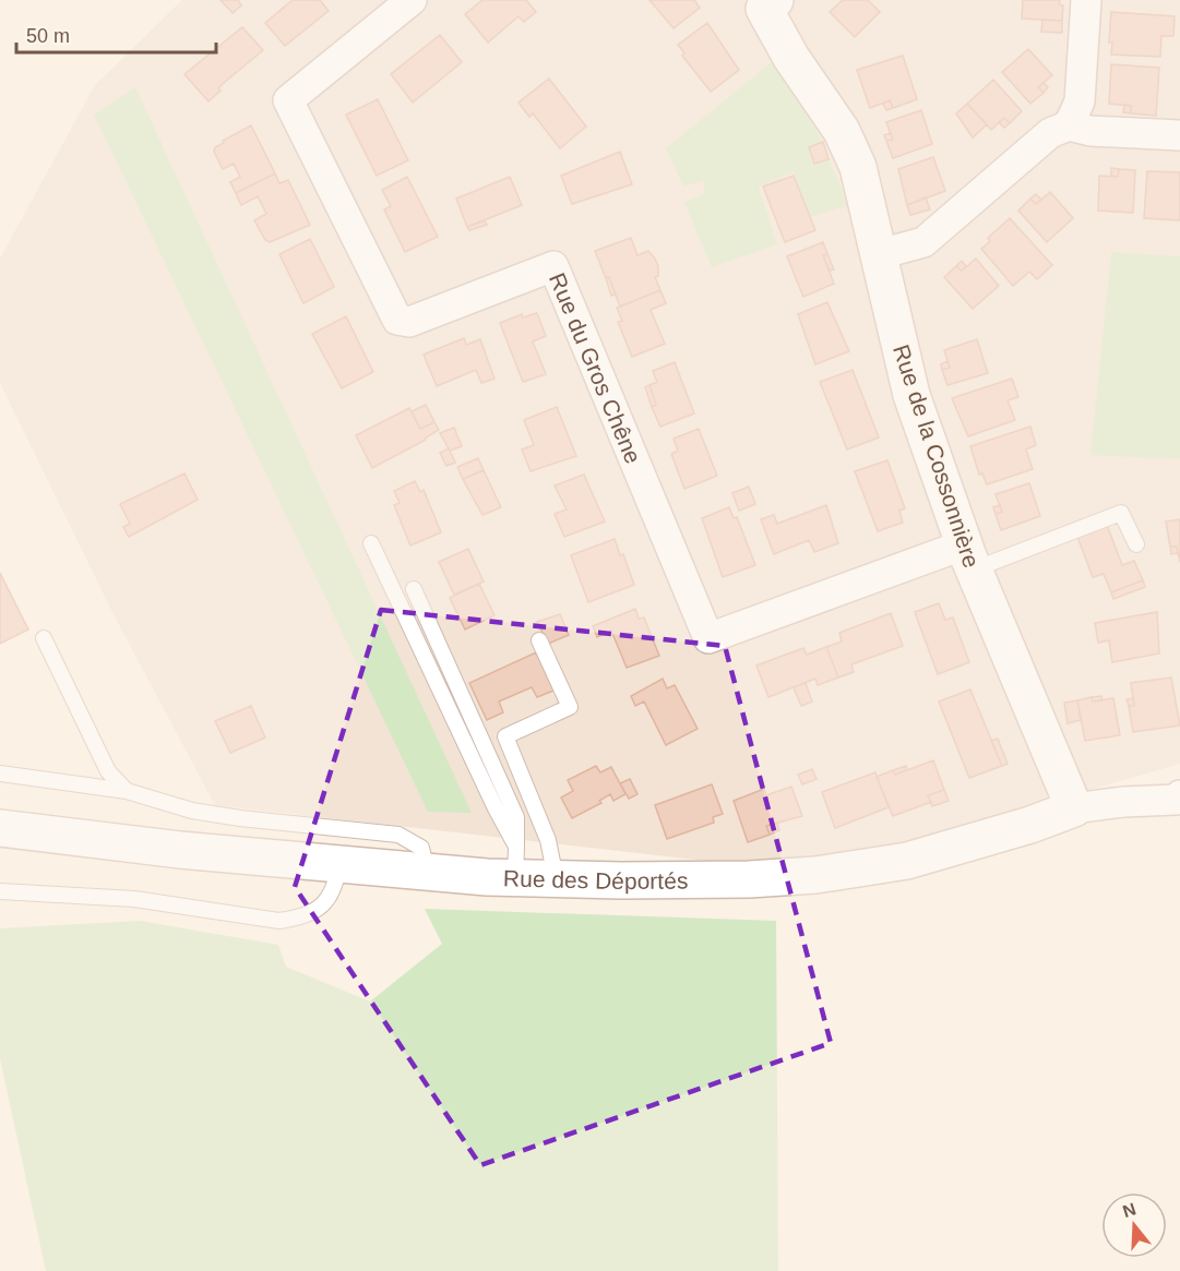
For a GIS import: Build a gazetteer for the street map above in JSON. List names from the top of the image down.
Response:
{
  "streets": {
    "street": ["Rue du Gros Chêne", "Rue de la Cossonnière", "Rue des Déportés"]
  },
  "crossings": [
    ["Rue du Gros Chêne", "Rue de la Cossonnière"],
    ["Rue de la Cossonnière", "Rue des Déportés"]
  ],
  "scale_bar": "50 m",
  "north": "top"
}
